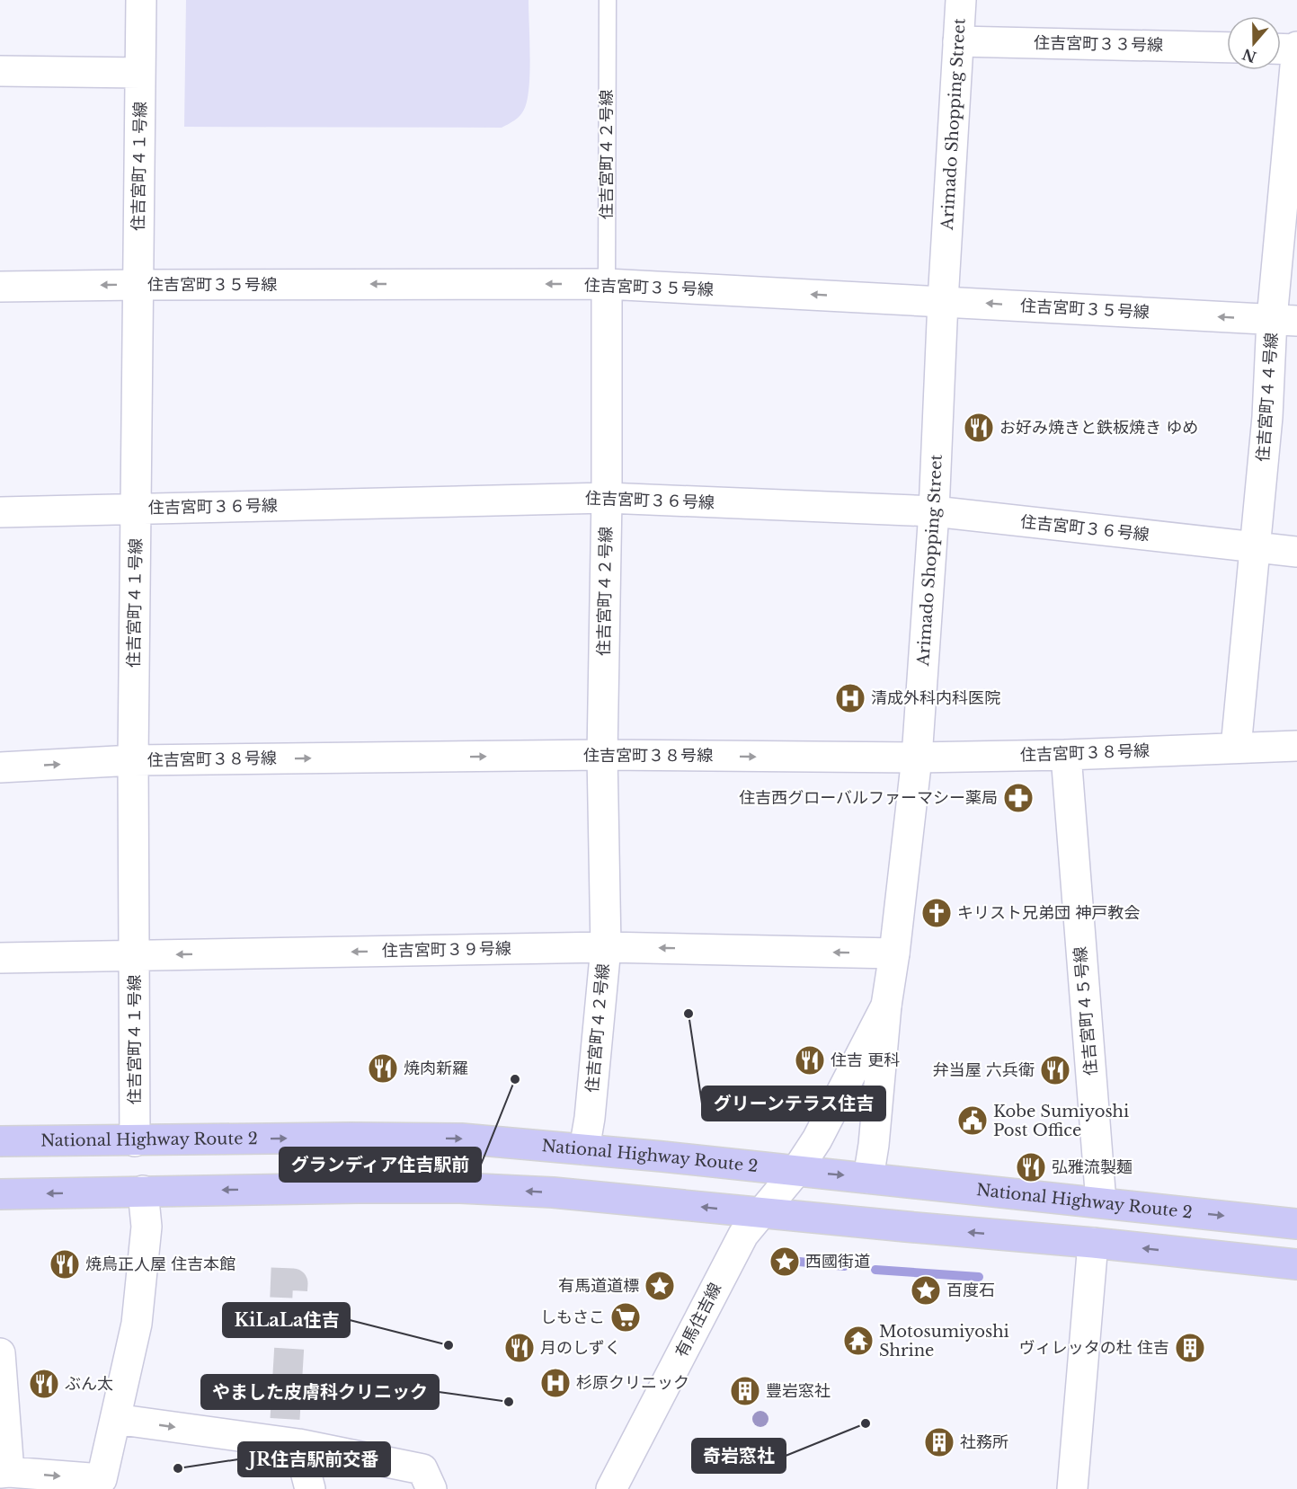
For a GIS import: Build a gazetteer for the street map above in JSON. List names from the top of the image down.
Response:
{
  "streets": {
    "highway": ["National Highway Route 2"],
    "street": [
      "住吉宮町３３号線",
      "Arimado Shopping Street",
      "住吉宮町４２号線",
      "住吉宮町４１号線",
      "住吉宮町３５号線",
      "住吉宮町４４号線",
      "住吉宮町３６号線",
      "住吉宮町３８号線",
      "住吉宮町３９号線",
      "住吉宮町４５号線",
      "有馬住吉線"
    ]
  },
  "crossings": [
    ["住吉宮町３３号線", "Arimado Shopping Street"],
    ["Arimado Shopping Street", "住吉宮町３５号線"],
    ["Arimado Shopping Street", "住吉宮町３６号線"],
    ["Arimado Shopping Street", "住吉宮町３８号線"],
    ["Arimado Shopping Street", "住吉宮町３９号線"],
    ["Arimado Shopping Street", "National Highway Route 2"],
    ["Arimado Shopping Street", "有馬住吉線"],
    ["住吉宮町４２号線", "住吉宮町３５号線"],
    ["住吉宮町４２号線", "住吉宮町３６号線"],
    ["住吉宮町４２号線", "住吉宮町３８号線"],
    ["住吉宮町４２号線", "住吉宮町３９号線"],
    ["住吉宮町４２号線", "National Highway Route 2"],
    ["住吉宮町４１号線", "住吉宮町３５号線"],
    ["住吉宮町４１号線", "住吉宮町３６号線"],
    ["住吉宮町４１号線", "住吉宮町３８号線"],
    ["住吉宮町４１号線", "住吉宮町３９号線"],
    ["住吉宮町４１号線", "National Highway Route 2"],
    ["住吉宮町３５号線", "住吉宮町４４号線"],
    ["住吉宮町４４号線", "住吉宮町３６号線"],
    ["住吉宮町４４号線", "住吉宮町３８号線"],
    ["住吉宮町３８号線", "住吉宮町４５号線"],
    ["住吉宮町４５号線", "National Highway Route 2"]
  ],
  "one_way": ["住吉宮町３５号線", "住吉宮町３８号線", "住吉宮町３９号線"],
  "places": {
    "restaurant": [
      "お好み焼きと鉄板焼き ゆめ",
      "住吉 更科",
      "焼肉新羅",
      "弁当屋 六兵衛",
      "弘雅流製麺",
      "焼鳥正人屋 住吉本館",
      "月のしずく",
      "ぶん太"
    ],
    "hospital": ["清成外科内科医院", "杉原クリニック"],
    "pharmacy": ["住吉西グローバルファーマシー薬局"],
    "church": ["キリスト兄弟団 神戸教会"],
    "other": [
      "グリーンテラス住吉",
      "グランディア住吉駅前",
      "KiLaLa住吉",
      "やました皮膚科クリニック",
      "奇岩窓社",
      "JR住吉駅前交番"
    ],
    "public building": ["Kobe Sumiyoshi Post Office"],
    "place": ["西國街道", "有馬道道標", "百度石"],
    "supermarket": ["しもさこ"],
    "temple": ["Motosumiyoshi Shrine"],
    "building": ["ヴィレッタの杜 住吉", "豐岩窓社", "社務所"]
  },
  "north": "bottom"
}
